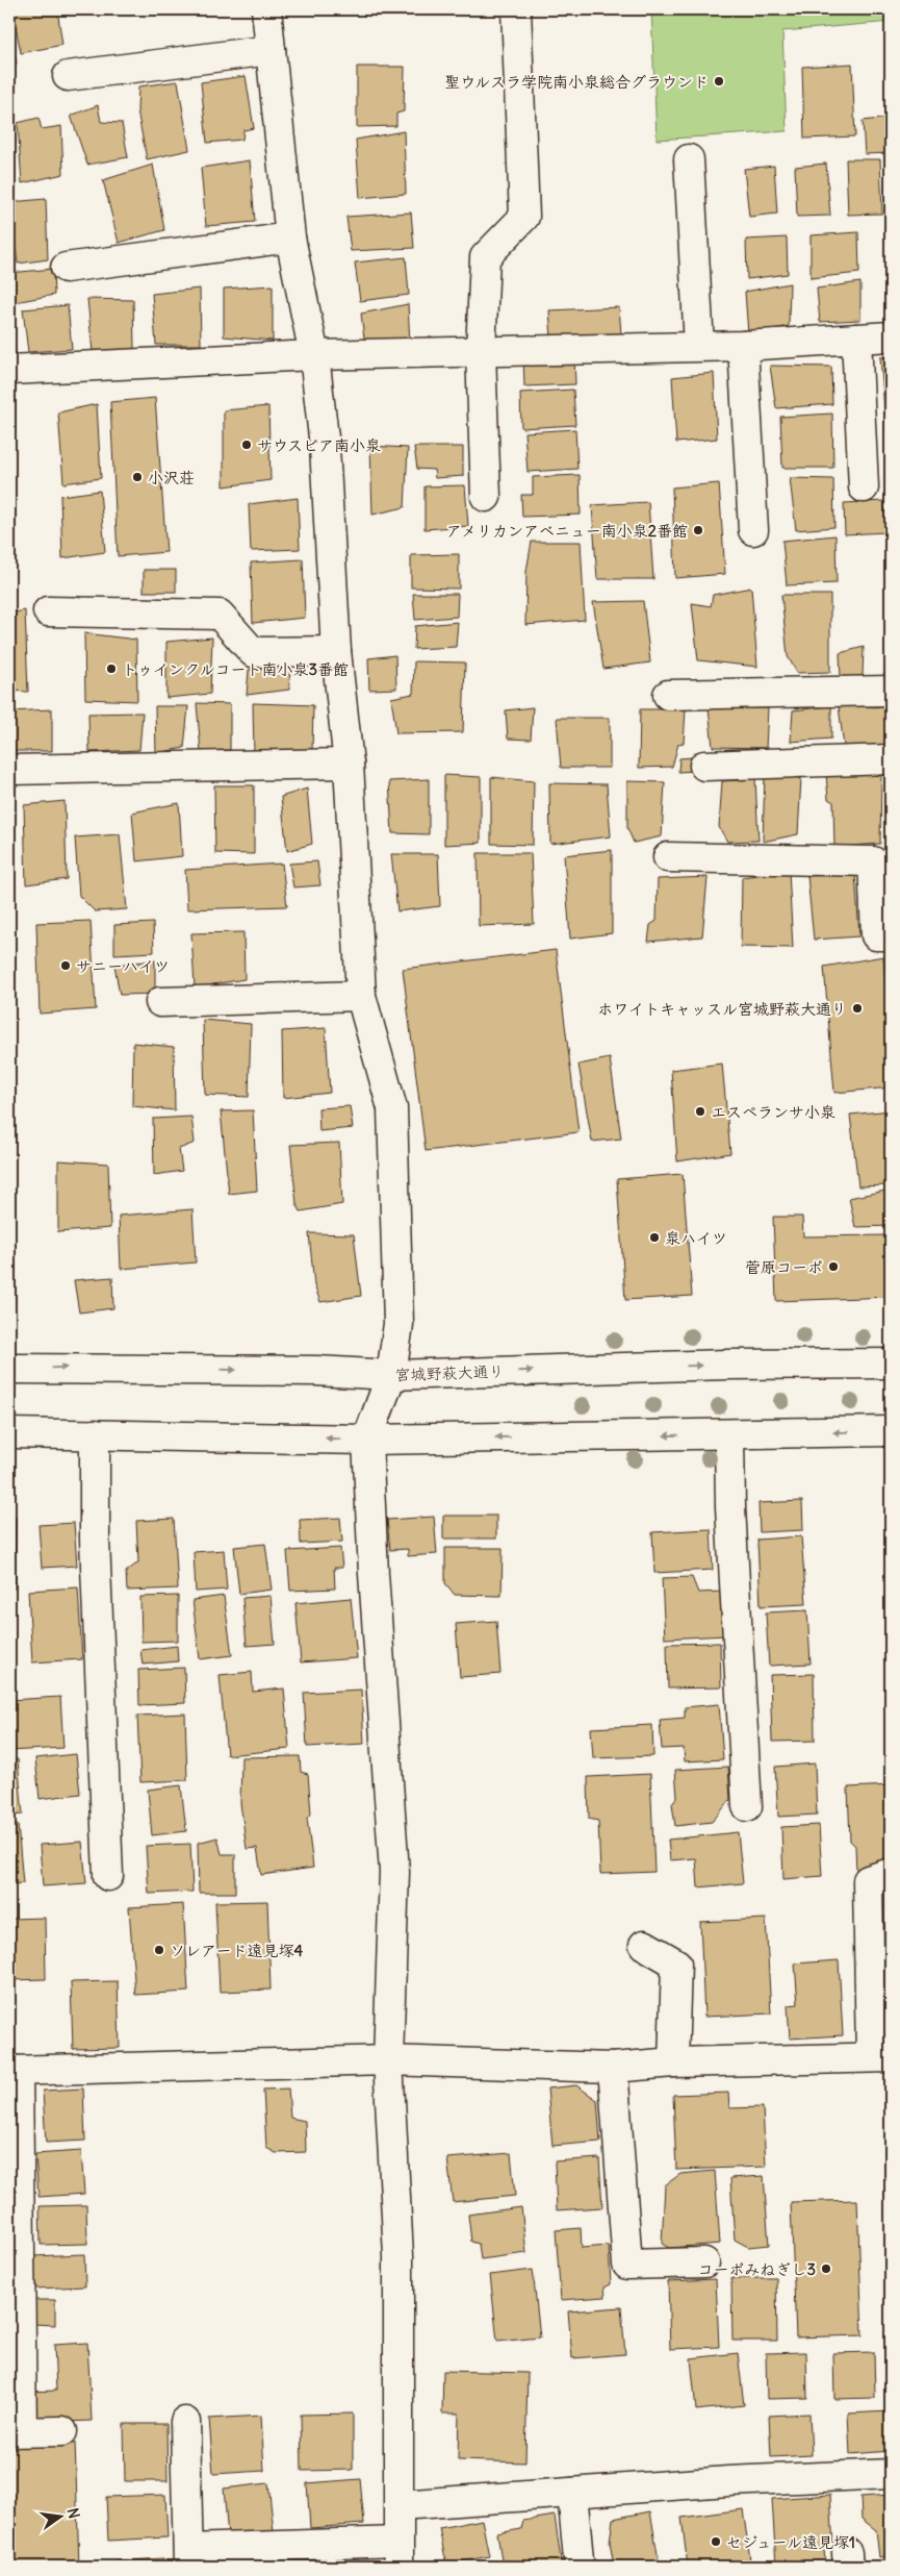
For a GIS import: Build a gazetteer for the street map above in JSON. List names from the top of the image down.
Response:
{
  "streets": {
    "street": ["宮城野萩大通り"]
  },
  "places": [
    "聖ウルスラ学院南小泉総合グラウンド",
    "サウスピア南小泉",
    "小沢荘",
    "アメリカンアベニュー南小泉2番館",
    "トゥインクルコート南小泉3番館",
    "サニーハイツ",
    "ホワイトキャッスル宮城野萩大通り",
    "エスペランサ小泉",
    "泉ハイツ",
    "菅原コーポ",
    "ソレアード遠見塚4",
    "コーポみねぎし3",
    "セジュール遠見塚1"
  ],
  "north": "right"
}
